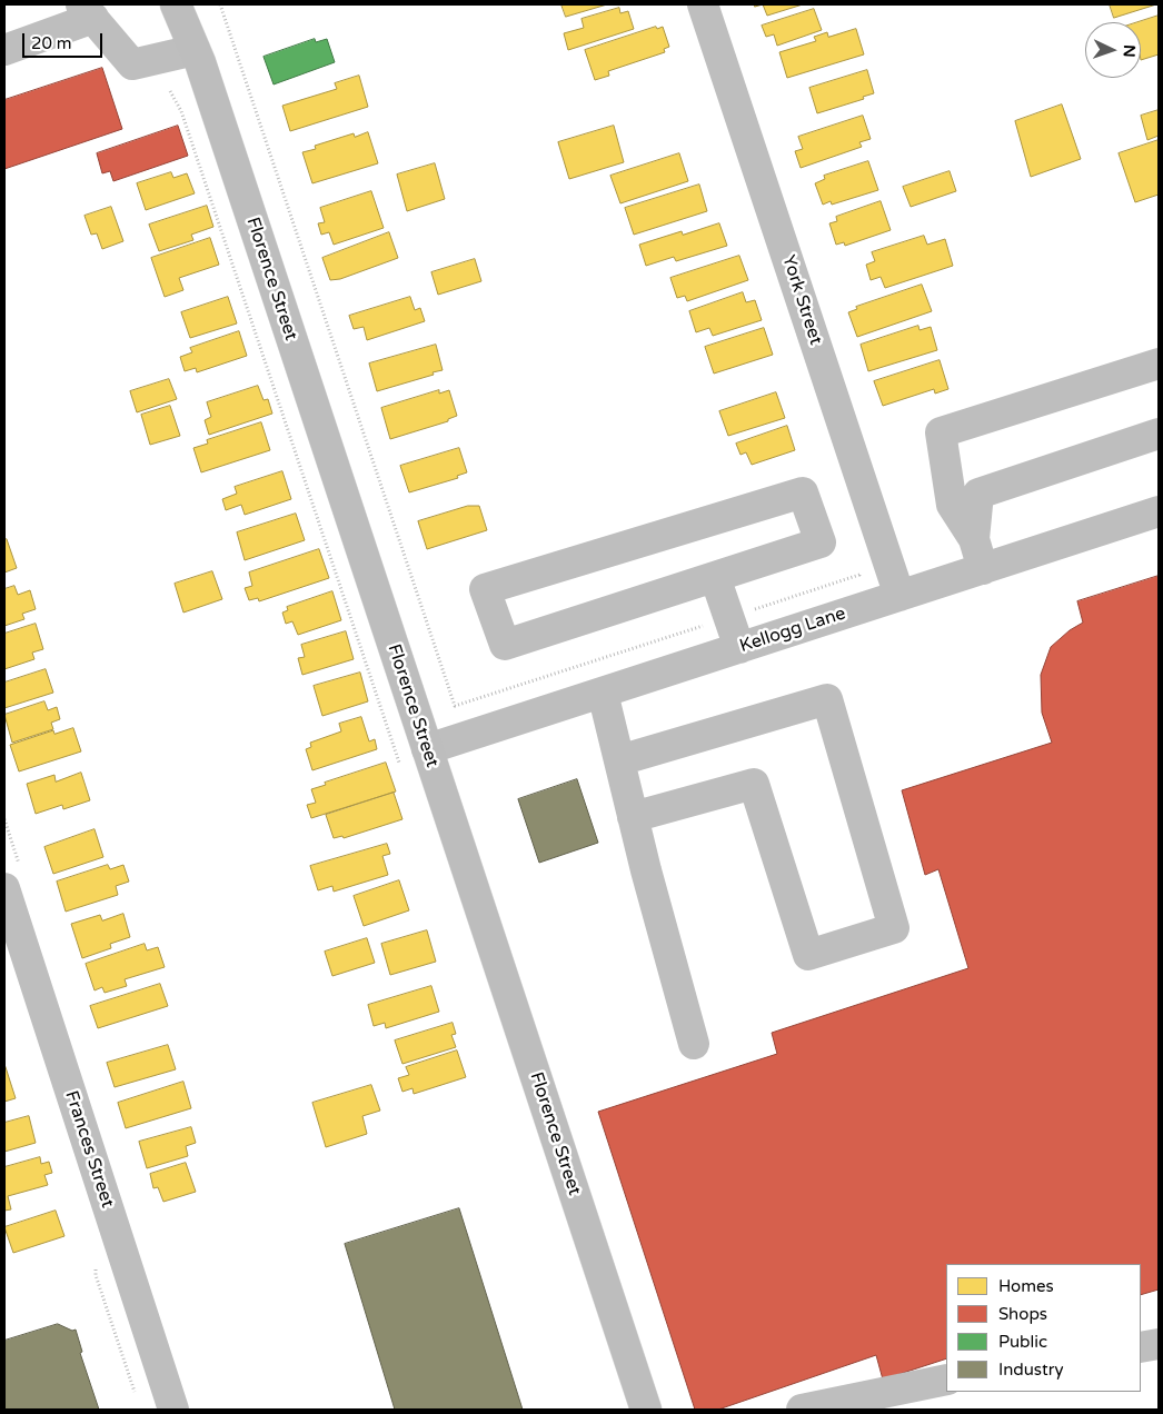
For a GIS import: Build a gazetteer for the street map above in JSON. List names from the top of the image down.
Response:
{
  "streets": {
    "main road": ["Florence Street"],
    "street": ["York Street", "Kellogg Lane", "Frances Street"]
  },
  "crossings": [
    ["Florence Street", "Kellogg Lane"],
    ["York Street", "Kellogg Lane"]
  ],
  "legend": [
    "Homes",
    "Shops",
    "Public",
    "Industry"
  ],
  "scale_bar": "20 m",
  "north": "right"
}
